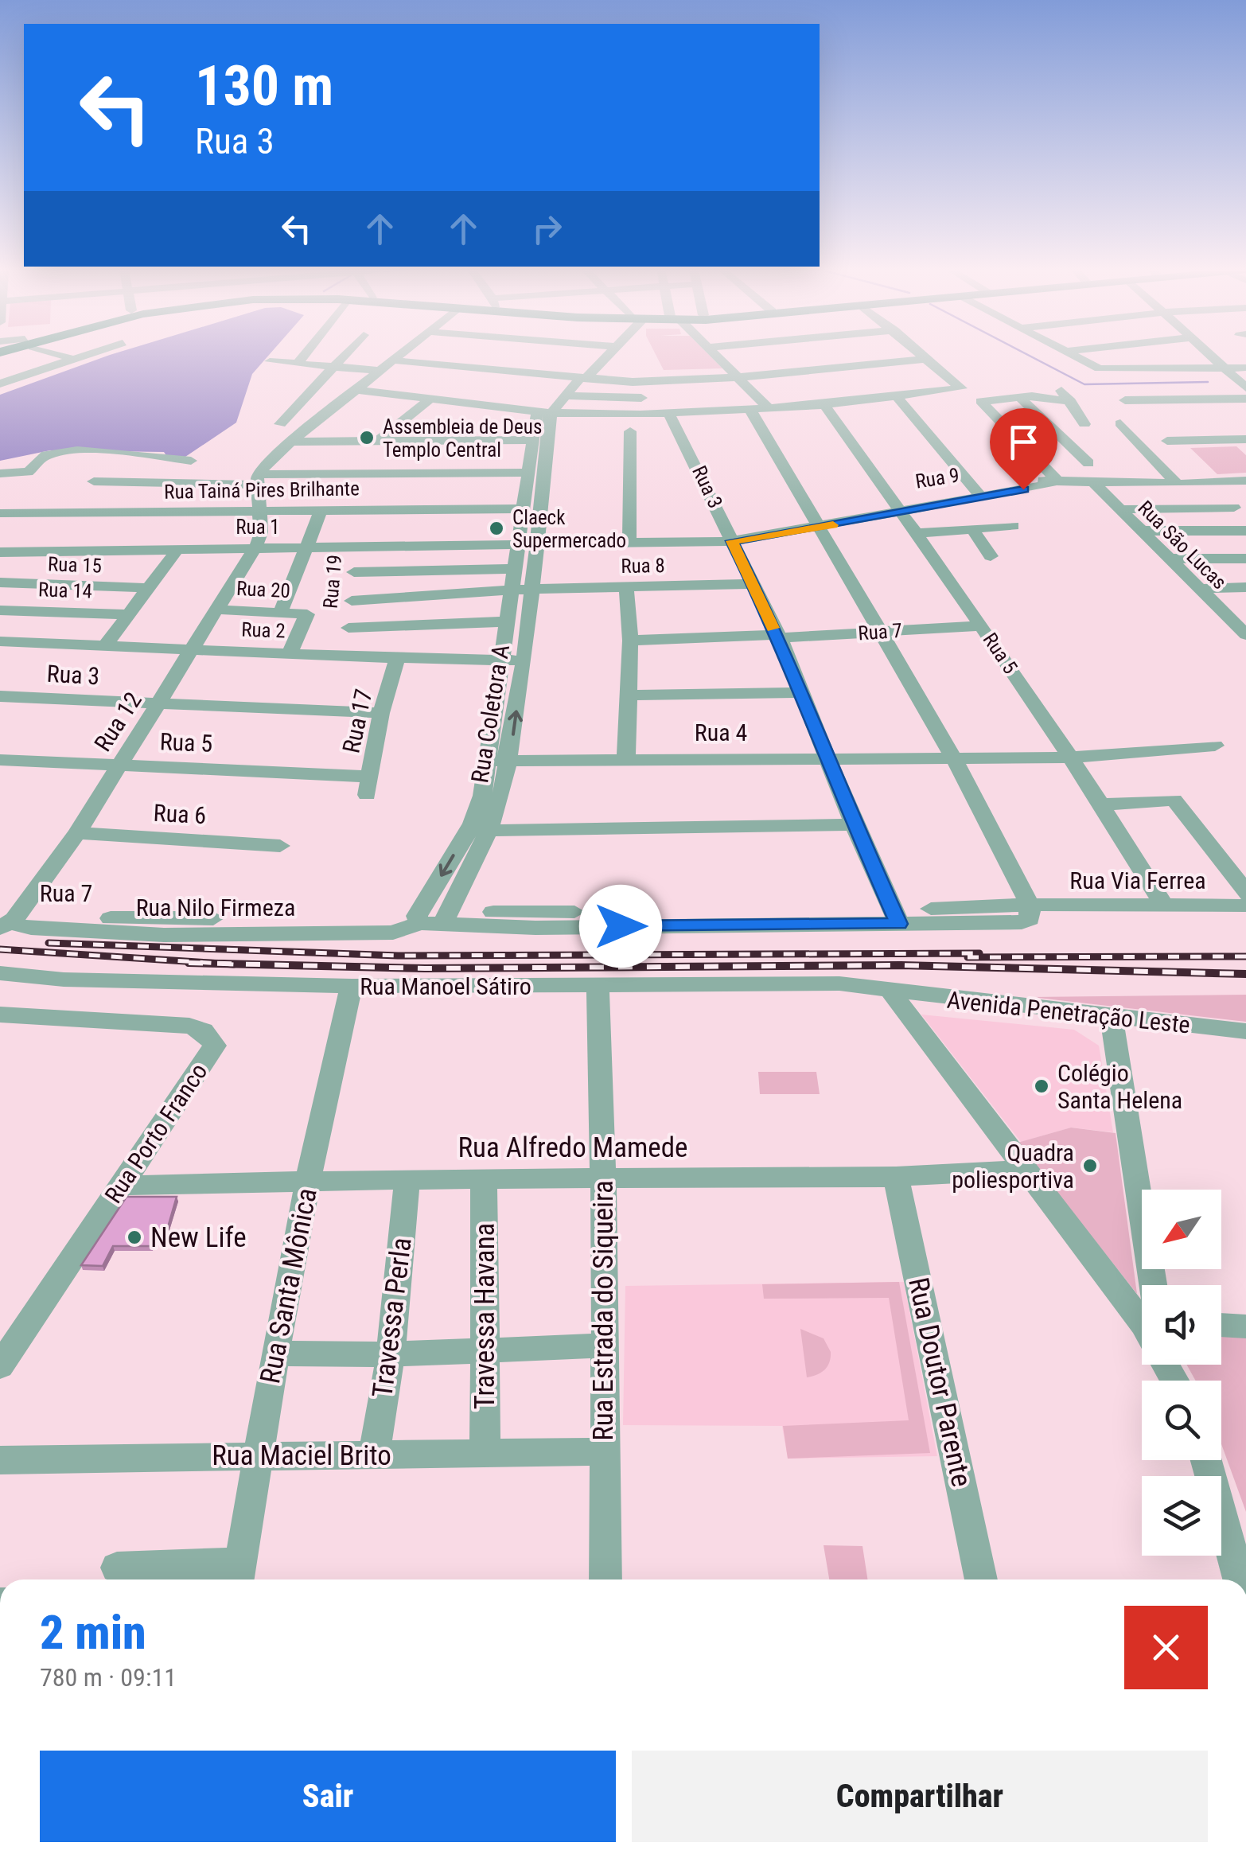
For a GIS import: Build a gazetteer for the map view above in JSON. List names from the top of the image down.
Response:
{
  "streets": {
    "street": [
      "Rua 9",
      "Rua 3",
      "Rua Tainá Pires Brilhante",
      "Rua 1",
      "Rua São Lucas",
      "Rua 15",
      "Rua 8",
      "Rua 19",
      "Rua 20",
      "Rua 14",
      "Rua 2",
      "Rua 7",
      "Rua 5",
      "Rua Coletora A",
      "Rua 17",
      "Rua 12",
      "Rua 4",
      "Rua 6",
      "Rua Via Ferrea",
      "Rua Nilo Firmeza",
      "Rua Manoel Sátiro",
      "Avenida Penetração Leste",
      "Rua Porto Franco",
      "Rua Alfredo Mamede",
      "Rua Santa Mônica",
      "Rua Estrada do Siqueira",
      "Travessa Havana",
      "Travessa Perla",
      "Rua Doutor Parente",
      "Rua Maciel Brito"
    ]
  },
  "crossings": [
    ["Rua 9", "Rua 3"],
    ["Rua 9", "Rua 1"],
    ["Rua 9", "Rua 5"],
    ["Rua 9", "Rua Coletora A"],
    ["Rua 3", "Rua 8"],
    ["Rua 3", "Rua 7"],
    ["Rua 3", "Rua 17"],
    ["Rua 3", "Rua 12"],
    ["Rua 3", "Rua 4"],
    ["Rua Tainá Pires Brilhante", "Rua 1"],
    ["Rua Tainá Pires Brilhante", "Rua 19"],
    ["Rua Tainá Pires Brilhante", "Rua Coletora A"],
    ["Rua 1", "Rua 19"],
    ["Rua 1", "Rua Coletora A"],
    ["Rua 1", "Rua 12"],
    ["Rua 8", "Rua 19"],
    ["Rua 8", "Rua Coletora A"],
    ["Rua 19", "Rua 2"],
    ["Rua 20", "Rua 2"],
    ["Rua 20", "Rua 12"],
    ["Rua 2", "Rua Coletora A"],
    ["Rua 2", "Rua 17"],
    ["Rua 2", "Rua 12"],
    ["Rua 7", "Rua 5"],
    ["Rua 7", "Rua 12"],
    ["Rua 7", "Rua Nilo Firmeza"],
    ["Rua 5", "Rua 17"],
    ["Rua 5", "Rua 12"],
    ["Rua 5", "Rua 4"],
    ["Rua 5", "Rua Via Ferrea"],
    ["Rua Coletora A", "Rua 4"],
    ["Rua Coletora A", "Rua Nilo Firmeza"],
    ["Rua 12", "Rua 6"],
    ["Rua 12", "Rua Nilo Firmeza"],
    ["Rua Manoel Sátiro", "Avenida Penetração Leste"],
    ["Rua Manoel Sátiro", "Rua Santa Mônica"],
    ["Rua Manoel Sátiro", "Rua Estrada do Siqueira"],
    ["Rua Porto Franco", "Rua Alfredo Mamede"],
    ["Rua Alfredo Mamede", "Rua Santa Mônica"],
    ["Rua Alfredo Mamede", "Rua Estrada do Siqueira"],
    ["Rua Alfredo Mamede", "Travessa Havana"],
    ["Rua Alfredo Mamede", "Travessa Perla"],
    ["Rua Alfredo Mamede", "Rua Doutor Parente"],
    ["Rua Santa Mônica", "Rua Maciel Brito"],
    ["Rua Estrada do Siqueira", "Rua Maciel Brito"],
    ["Travessa Havana", "Rua Maciel Brito"],
    ["Travessa Perla", "Rua Maciel Brito"]
  ],
  "places": [
    "Assembleia de Deus Templo Central",
    "Claeck Supermercado",
    "Colégio Santa Helena",
    "Quadra poliesportiva",
    "New Life"
  ],
  "north": "bottom left",
  "page": {
    "turn": ["130 m", "Rua 3"],
    "heading": ["2 min", "780 m · 09:11"],
    "buttons": ["Sair", "Compartilhar"]
  }
}
